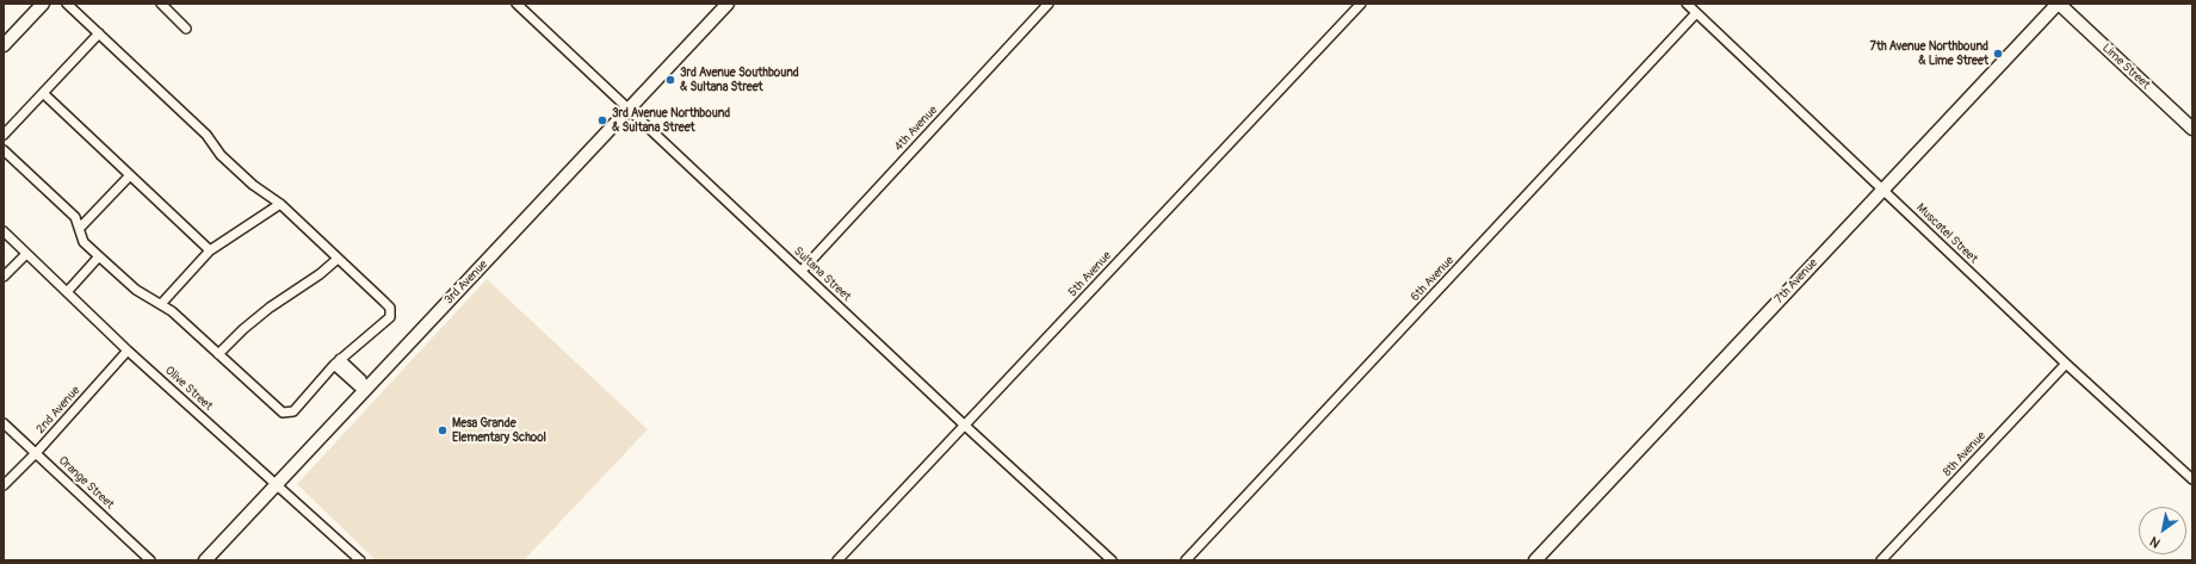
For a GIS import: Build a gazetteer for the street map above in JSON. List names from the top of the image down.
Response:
{
  "streets": {
    "street": [
      "Lime Street",
      "4th Avenue",
      "Muscatel Street",
      "Sultana Street",
      "5th Avenue",
      "6th Avenue",
      "7th Avenue",
      "3rd Avenue",
      "Olive Street",
      "2nd Avenue",
      "8th Avenue",
      "Orange Street"
    ]
  },
  "crossings": [
    ["Lime Street", "7th Avenue"],
    ["4th Avenue", "Sultana Street"],
    ["Muscatel Street", "6th Avenue"],
    ["Muscatel Street", "7th Avenue"],
    ["Muscatel Street", "8th Avenue"],
    ["Sultana Street", "5th Avenue"],
    ["Sultana Street", "3rd Avenue"],
    ["3rd Avenue", "Olive Street"],
    ["Olive Street", "2nd Avenue"],
    ["2nd Avenue", "Orange Street"]
  ],
  "places": [
    "7th Avenue Northbound & Lime Street",
    "3rd Avenue Southbound & Sultana Street",
    "3rd Avenue Northbound & Sultana Street",
    "Mesa Grande Elementary School"
  ],
  "north": "bottom left"
}
